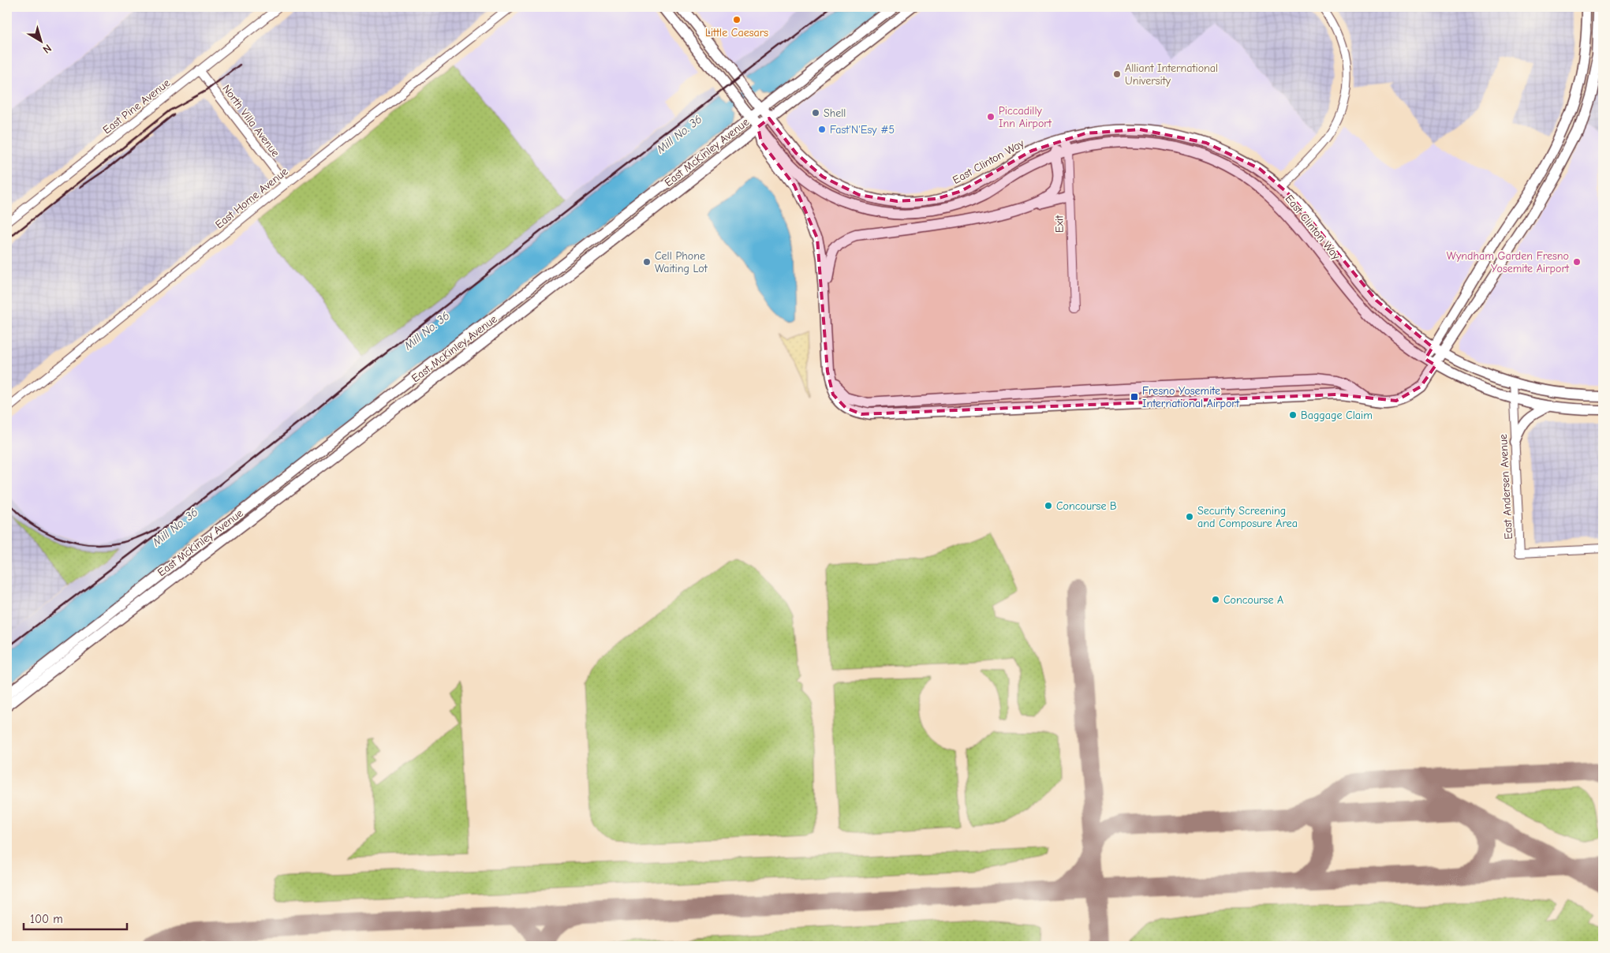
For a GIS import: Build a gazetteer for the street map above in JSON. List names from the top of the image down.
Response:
{
  "streets": {
    "main road": ["East McKinley Avenue", "East Clinton Way"],
    "street": [
      "East Pine Avenue",
      "North Villa Avenue",
      "East Home Avenue",
      "Exit",
      "East Andersen Avenue"
    ]
  },
  "crossings": [
    ["East Pine Avenue", "North Villa Avenue"],
    ["North Villa Avenue", "East Home Avenue"],
    ["East McKinley Avenue", "East Clinton Way"],
    ["East Clinton Way", "Exit"],
    ["East Clinton Way", "East Andersen Avenue"]
  ],
  "water": ["Mill No. 36"],
  "places": {
    "other": [
      "Little Caesars",
      "Alliant International University",
      "Shell",
      "Piccadilly Inn Airport",
      "Fast'N'Esy #5",
      "Cell Phone Waiting Lot",
      "Wyndham Garden Fresno Yosemite Airport",
      "Baggage Claim",
      "Concourse B",
      "Security Screening and Composure Area",
      "Concourse A"
    ],
    "transit": ["Fresno Yosemite International Airport"]
  },
  "scale_bar": "100 m",
  "north": "bottom right"
}
